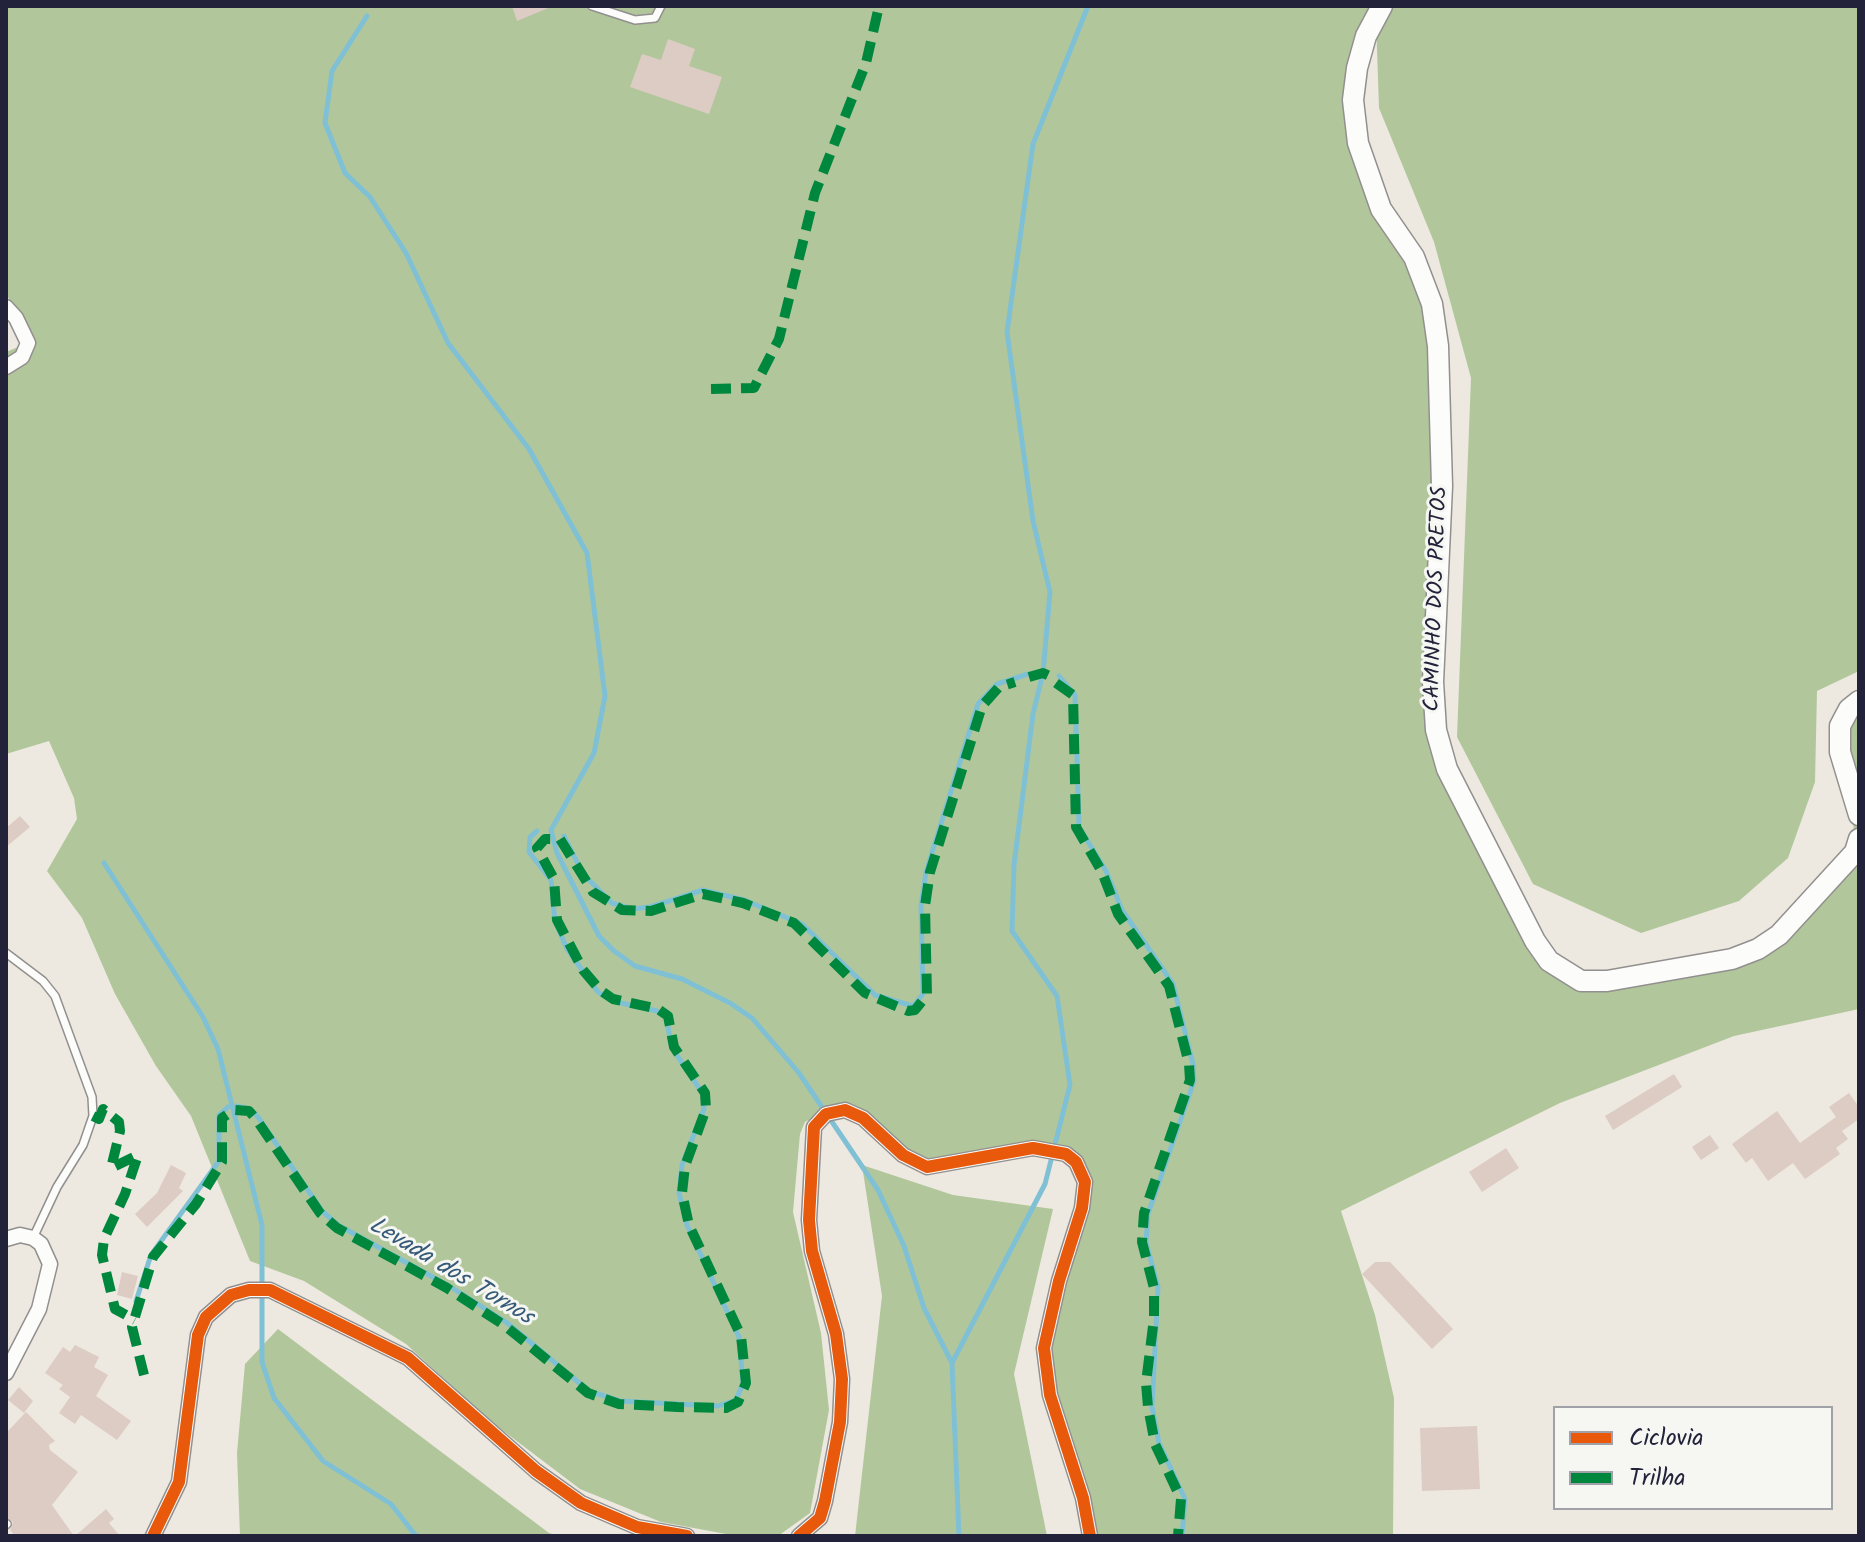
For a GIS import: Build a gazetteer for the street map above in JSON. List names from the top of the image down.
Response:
{
  "streets": {
    "main road": ["CAMINHO DOS PRETOS"]
  },
  "water": ["Levada dos Tornos"],
  "legend": ["Ciclovia", "Trilha"]
}
